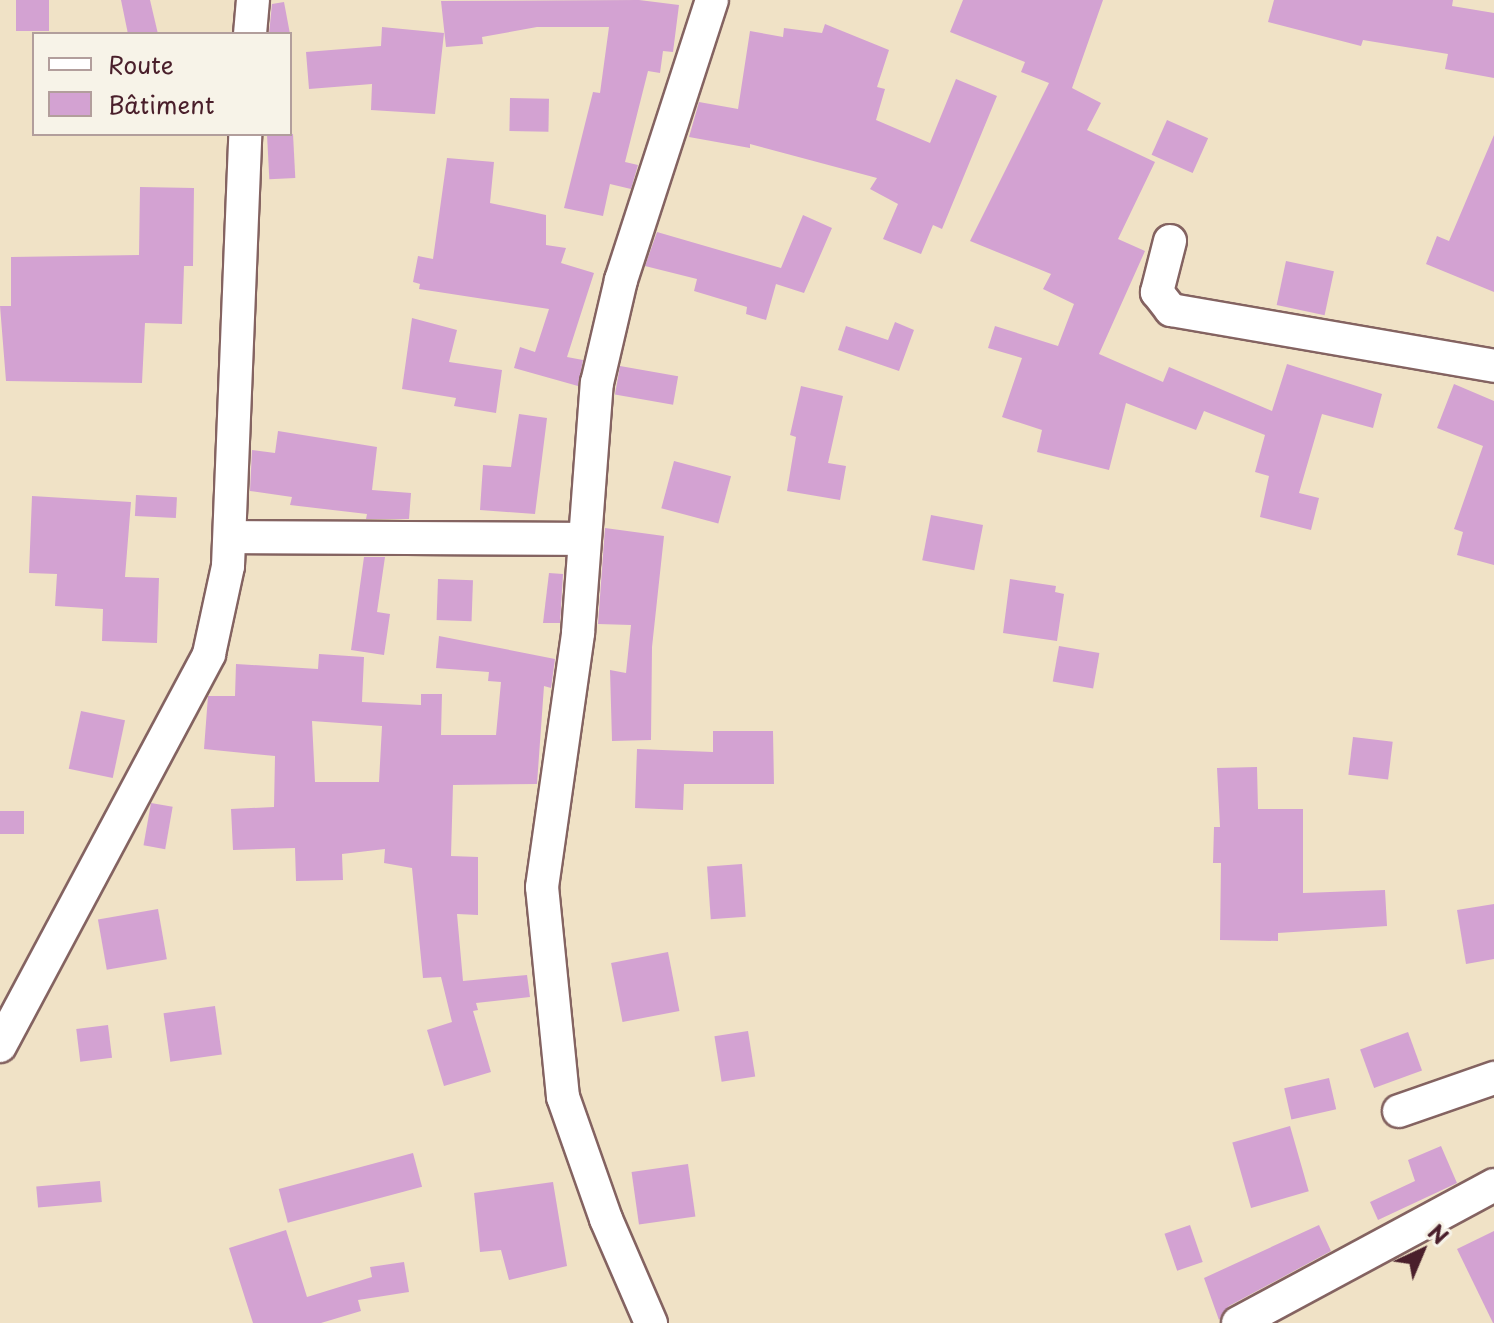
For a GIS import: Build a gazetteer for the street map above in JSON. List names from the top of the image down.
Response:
{
  "legend": ["Route", "Bâtiment"],
  "north": "top right"
}
